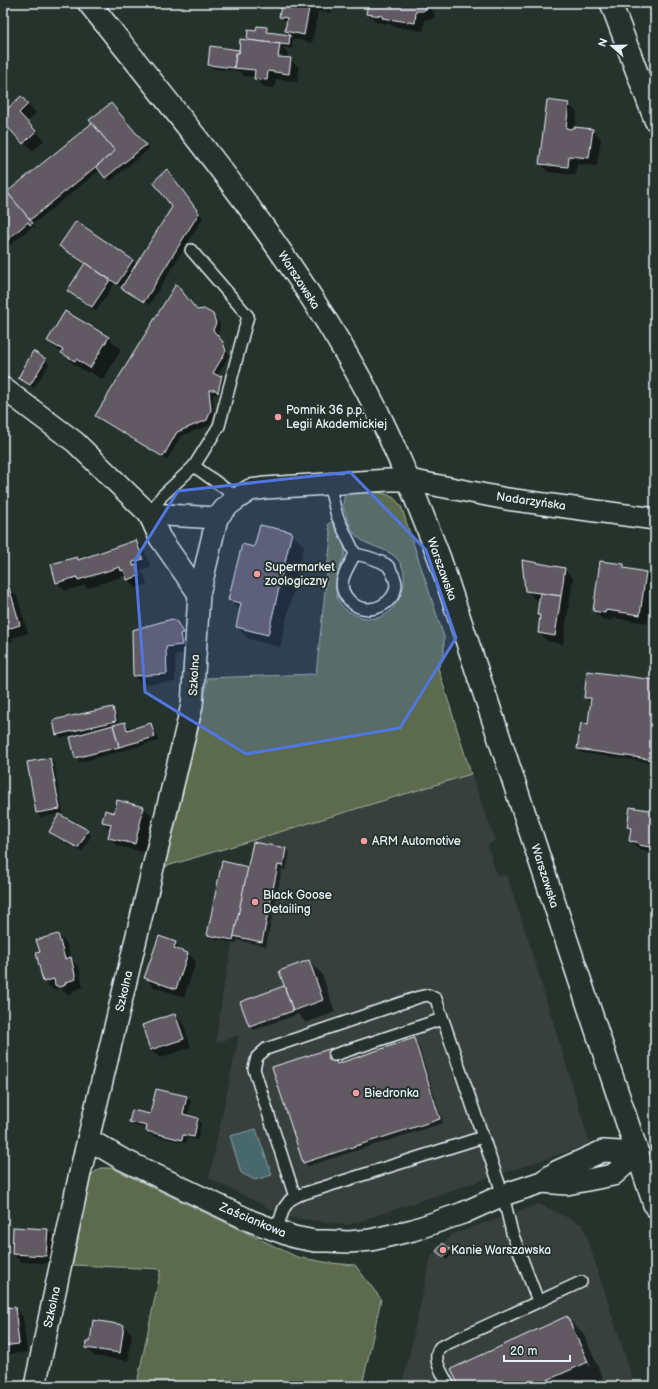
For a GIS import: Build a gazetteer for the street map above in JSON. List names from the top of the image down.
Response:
{
  "streets": {
    "main road": ["Warszawska"],
    "street": ["Nadarzyńska", "Szkolna", "Zaściankowa"]
  },
  "crossings": [
    ["Warszawska", "Nadarzyńska"],
    ["Warszawska", "Szkolna"],
    ["Warszawska", "Zaściankowa"],
    ["Nadarzyńska", "Szkolna"],
    ["Szkolna", "Zaściankowa"]
  ],
  "places": [
    "Pomnik 36 p.p. Legii Akademickiej",
    "Supermarket zoologiczny",
    "ARM Automotive",
    "Black Goose Detailing",
    "Biedronka",
    "Kanie Warszawska"
  ],
  "scale_bar": "20 m",
  "north": "left"
}
